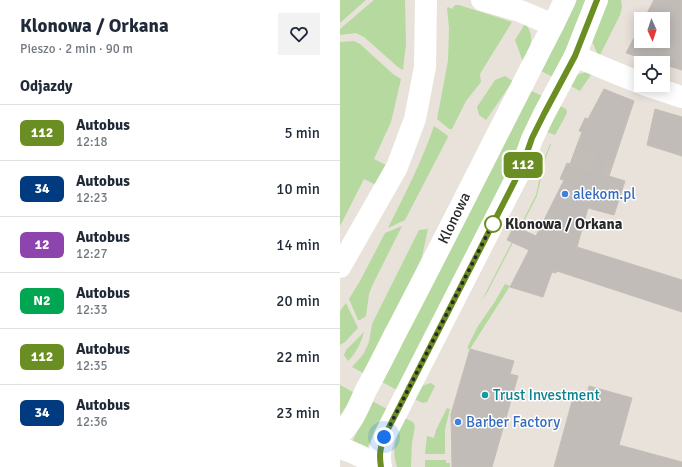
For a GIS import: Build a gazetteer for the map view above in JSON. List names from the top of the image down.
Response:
{
  "streets": {
    "street": ["Klonowa"]
  },
  "places": [
    "alekom.pl",
    "Klonowa / Orkana",
    "Trust Investment",
    "Barber Factory"
  ],
  "lines": ["bus line 112"],
  "north": "bottom",
  "page": {
    "heading": [
      ["Klonowa / Orkana", "Pieszo · 2 min · 90 m"],
      "Odjazdy"
    ],
    "on_map": "112",
    "list": [
      {
        "mark": "112",
        "name": "Autobus",
        "note": "12:18",
        "value": "5 min"
      },
      {
        "mark": "34",
        "name": "Autobus",
        "note": "12:23",
        "value": "10 min"
      },
      {
        "mark": "12",
        "name": "Autobus",
        "note": "12:27",
        "value": "14 min"
      },
      {
        "mark": "N2",
        "name": "Autobus",
        "note": "12:33",
        "value": "20 min"
      },
      {
        "mark": "112",
        "name": "Autobus",
        "note": "12:35",
        "value": "22 min"
      },
      {
        "mark": "34",
        "name": "Autobus",
        "note": "12:36",
        "value": "23 min"
      }
    ]
  }
}
